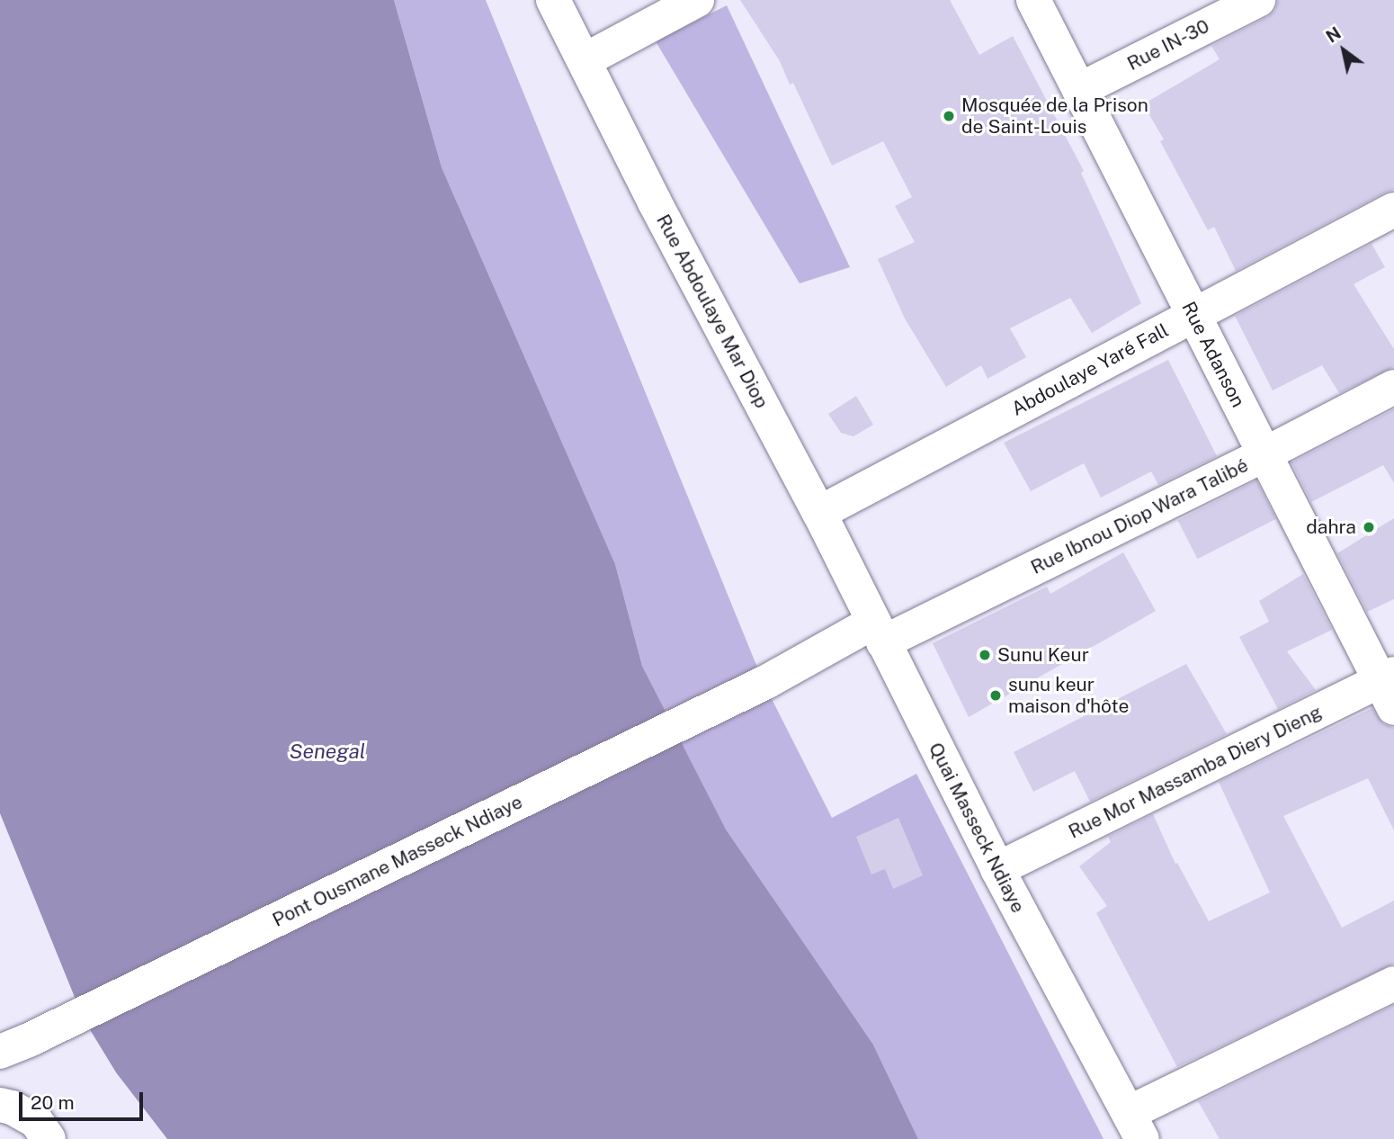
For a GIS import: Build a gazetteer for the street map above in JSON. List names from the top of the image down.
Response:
{
  "streets": {
    "street": [
      "Rue IN-30",
      "Rue Abdoulaye Mar Diop",
      "Rue Adanson",
      "Abdoulaye Yaré Fall",
      "Rue Ibnou Diop Wara Talibé",
      "Rue Mor Massamba Diery Dieng",
      "Quai Masseck Ndiaye",
      "Pont Ousmane Masseck Ndiaye"
    ]
  },
  "crossings": [
    ["Rue IN-30", "Rue Adanson"],
    ["Rue Abdoulaye Mar Diop", "Abdoulaye Yaré Fall"],
    ["Rue Abdoulaye Mar Diop", "Rue Ibnou Diop Wara Talibé"],
    ["Rue Abdoulaye Mar Diop", "Quai Masseck Ndiaye"],
    ["Rue Abdoulaye Mar Diop", "Pont Ousmane Masseck Ndiaye"],
    ["Rue Adanson", "Abdoulaye Yaré Fall"],
    ["Rue Adanson", "Rue Ibnou Diop Wara Talibé"],
    ["Rue Adanson", "Rue Mor Massamba Diery Dieng"],
    ["Rue Ibnou Diop Wara Talibé", "Quai Masseck Ndiaye"],
    ["Rue Ibnou Diop Wara Talibé", "Pont Ousmane Masseck Ndiaye"],
    ["Rue Mor Massamba Diery Dieng", "Quai Masseck Ndiaye"],
    ["Quai Masseck Ndiaye", "Pont Ousmane Masseck Ndiaye"]
  ],
  "water": ["Senegal"],
  "places": [
    "Mosquée de la Prison de Saint-Louis",
    "dahra",
    "Sunu Keur",
    "sunu keur maison d'hôte"
  ],
  "scale_bar": "20 m",
  "north": "top left"
}
